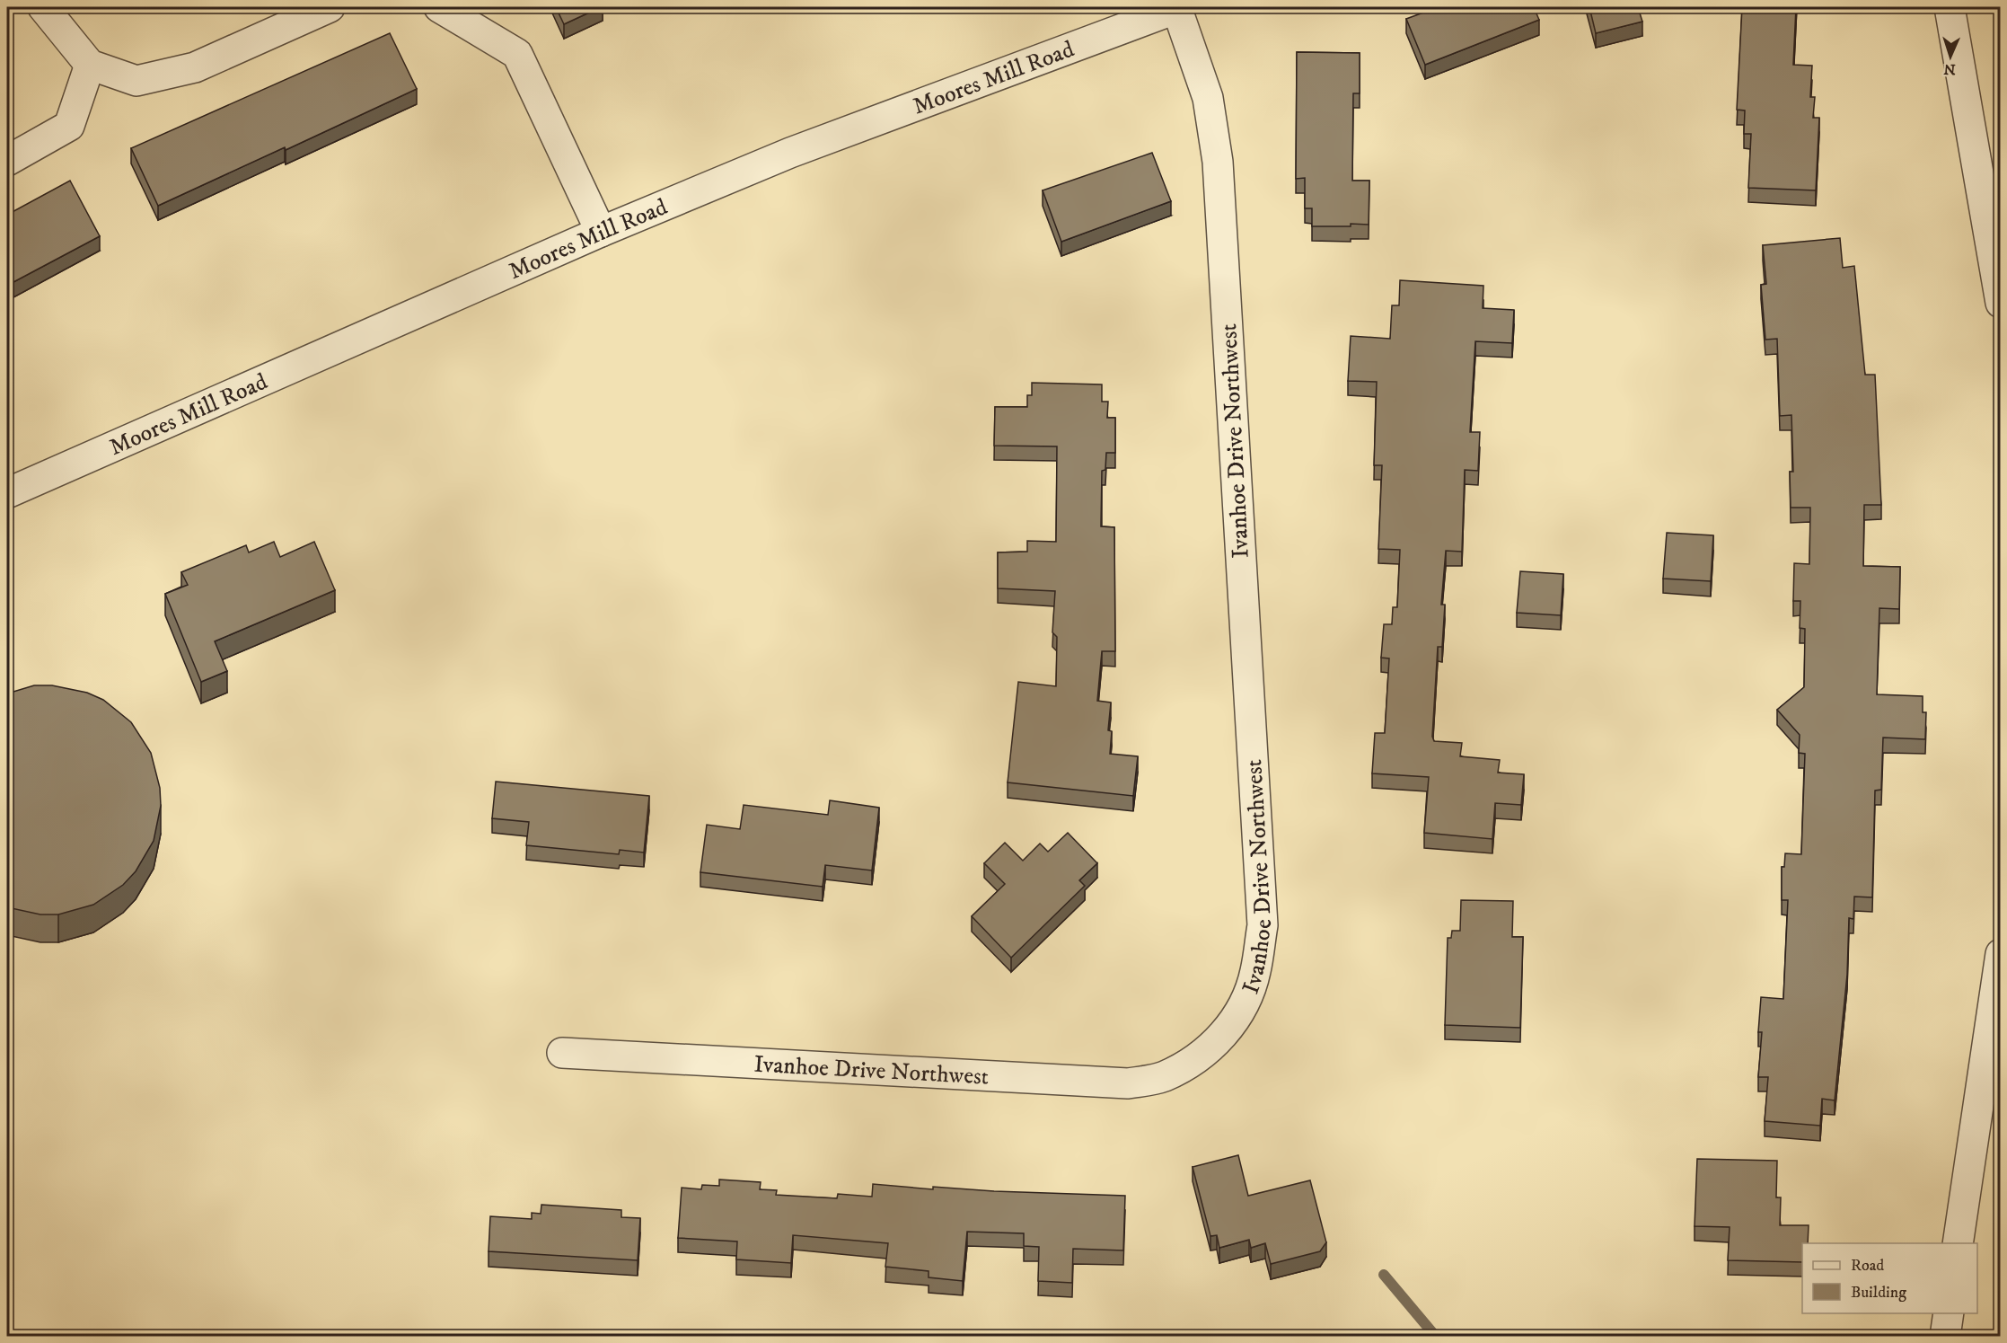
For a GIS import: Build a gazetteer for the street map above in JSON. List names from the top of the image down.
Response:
{
  "streets": {
    "street": ["Moores Mill Road", "Ivanhoe Drive Northwest"]
  },
  "crossings": [
    ["Moores Mill Road", "Ivanhoe Drive Northwest"]
  ],
  "legend": ["Road", "Building"],
  "north": "bottom"
}
